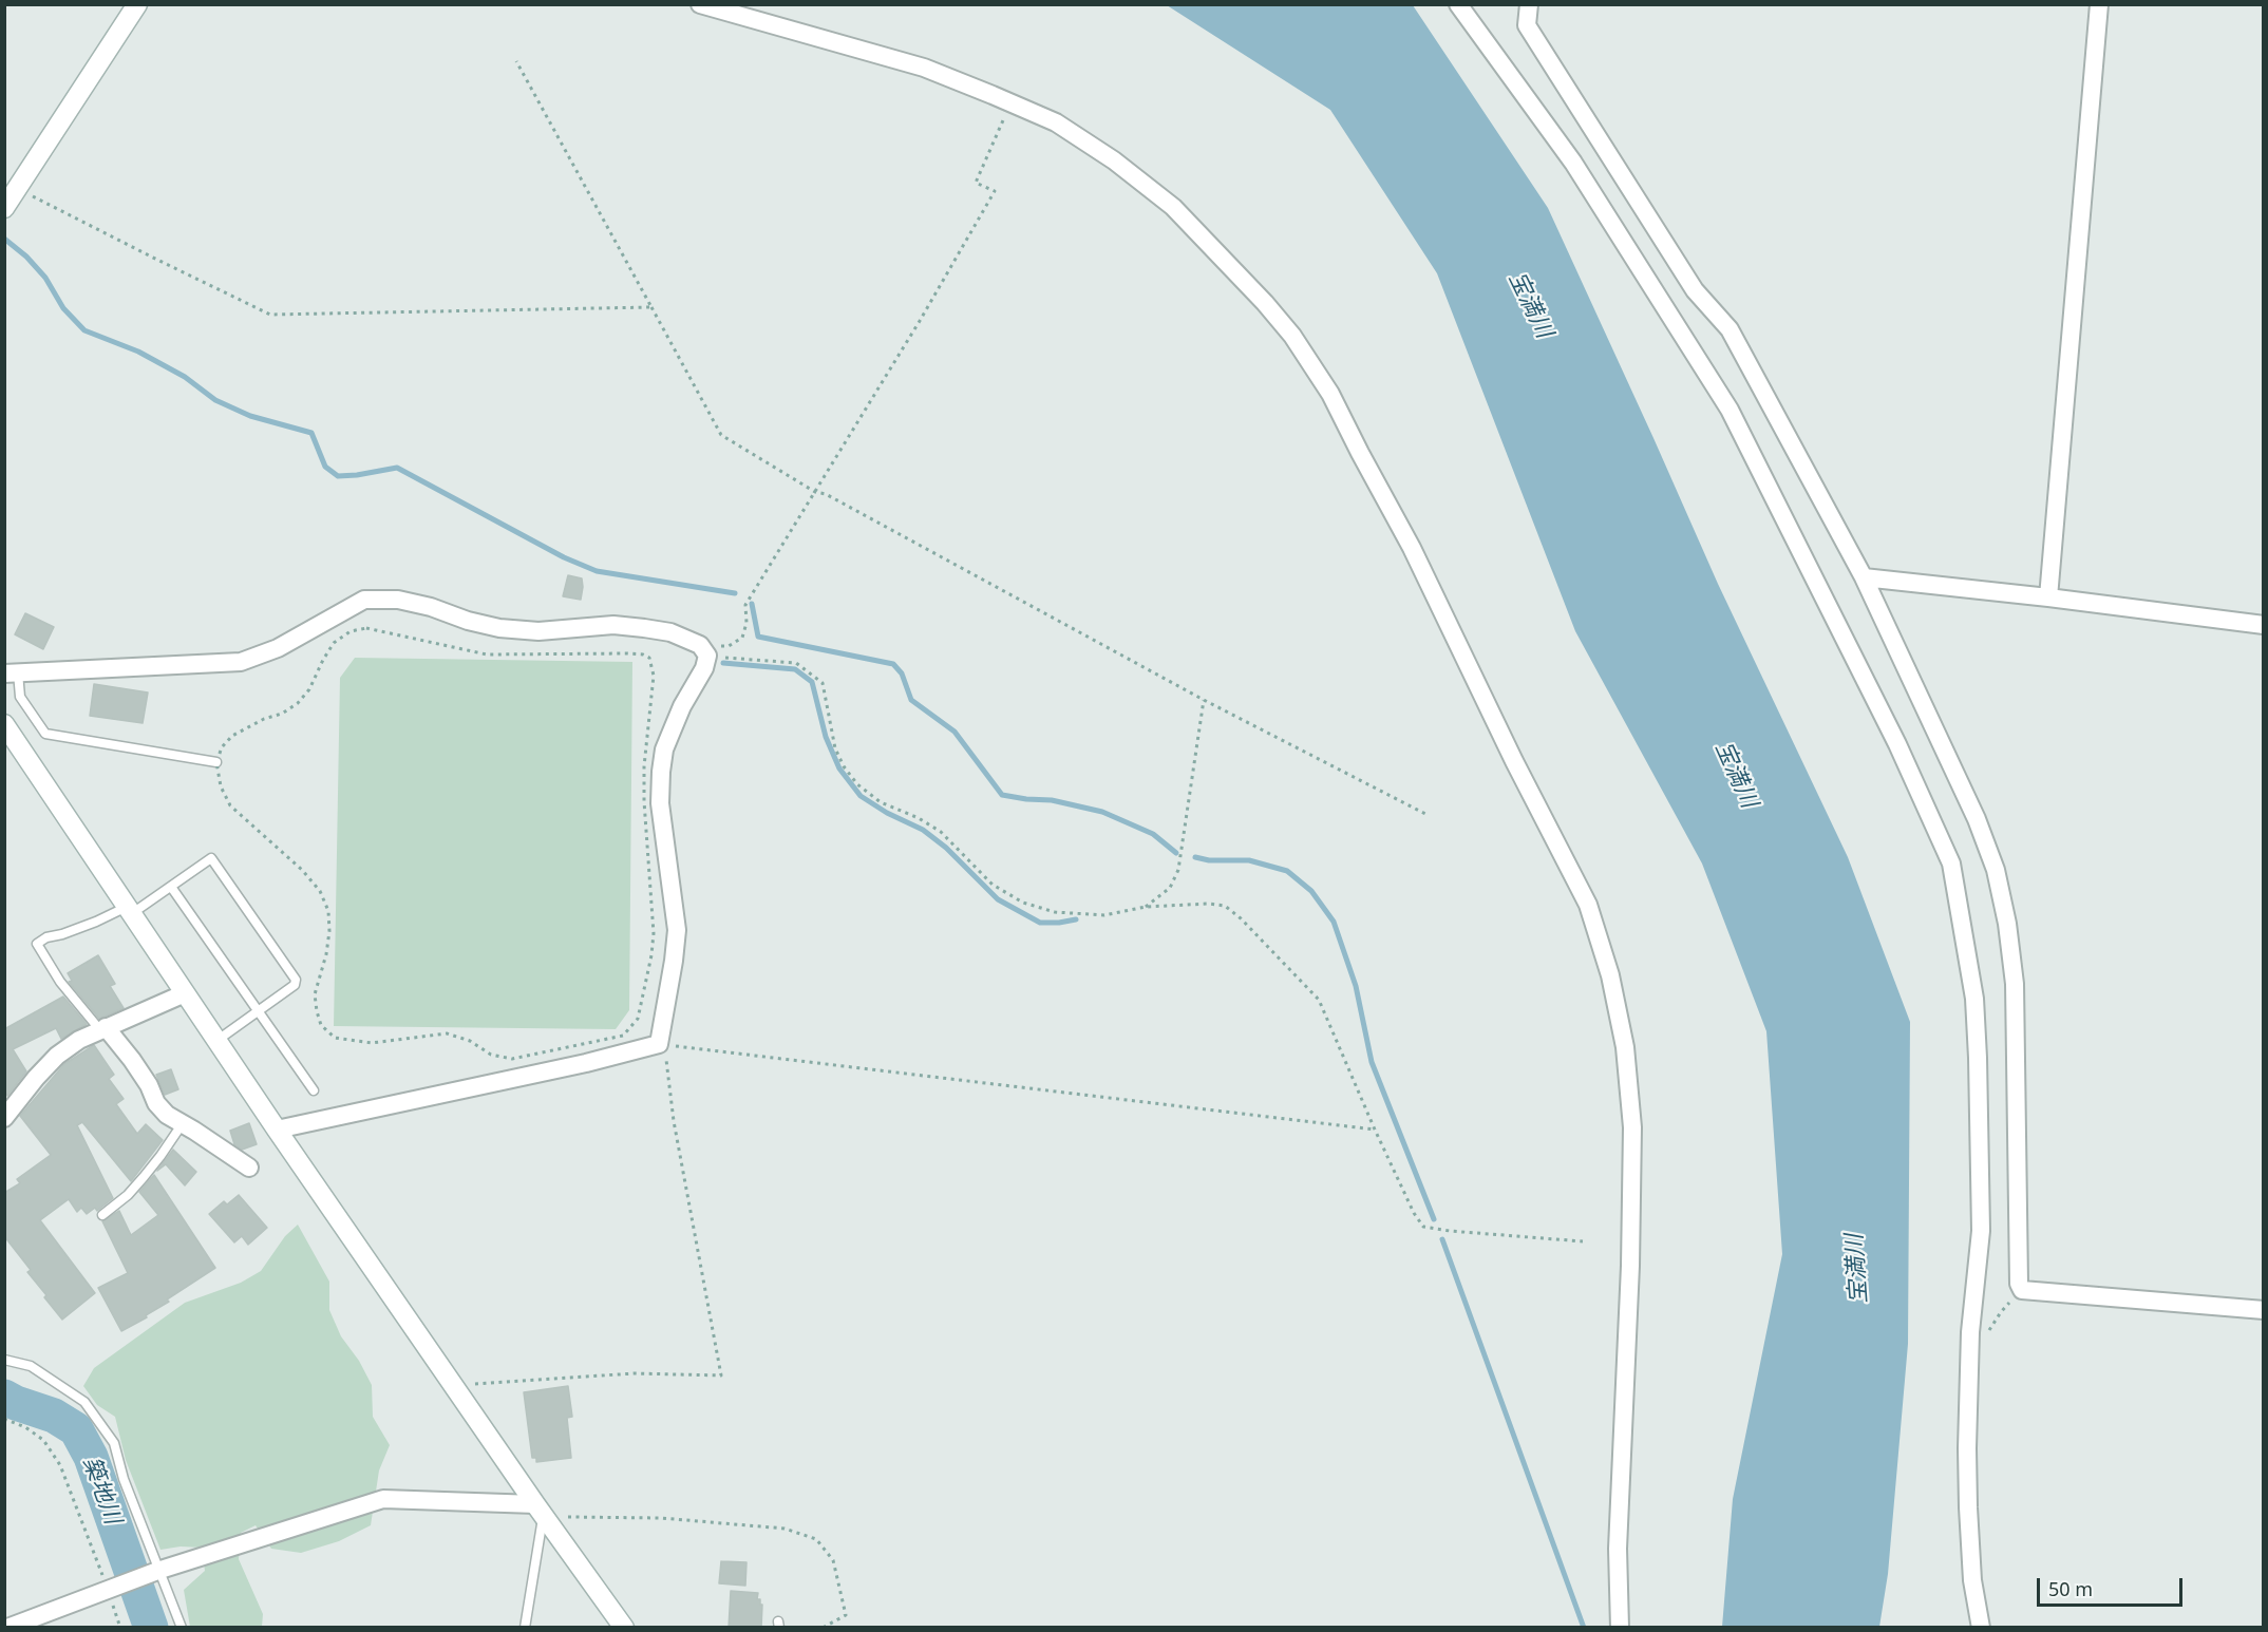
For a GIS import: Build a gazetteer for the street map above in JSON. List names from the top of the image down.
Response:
{
  "water": ["宝満川", "築地川"],
  "scale_bar": "50 m"
}
